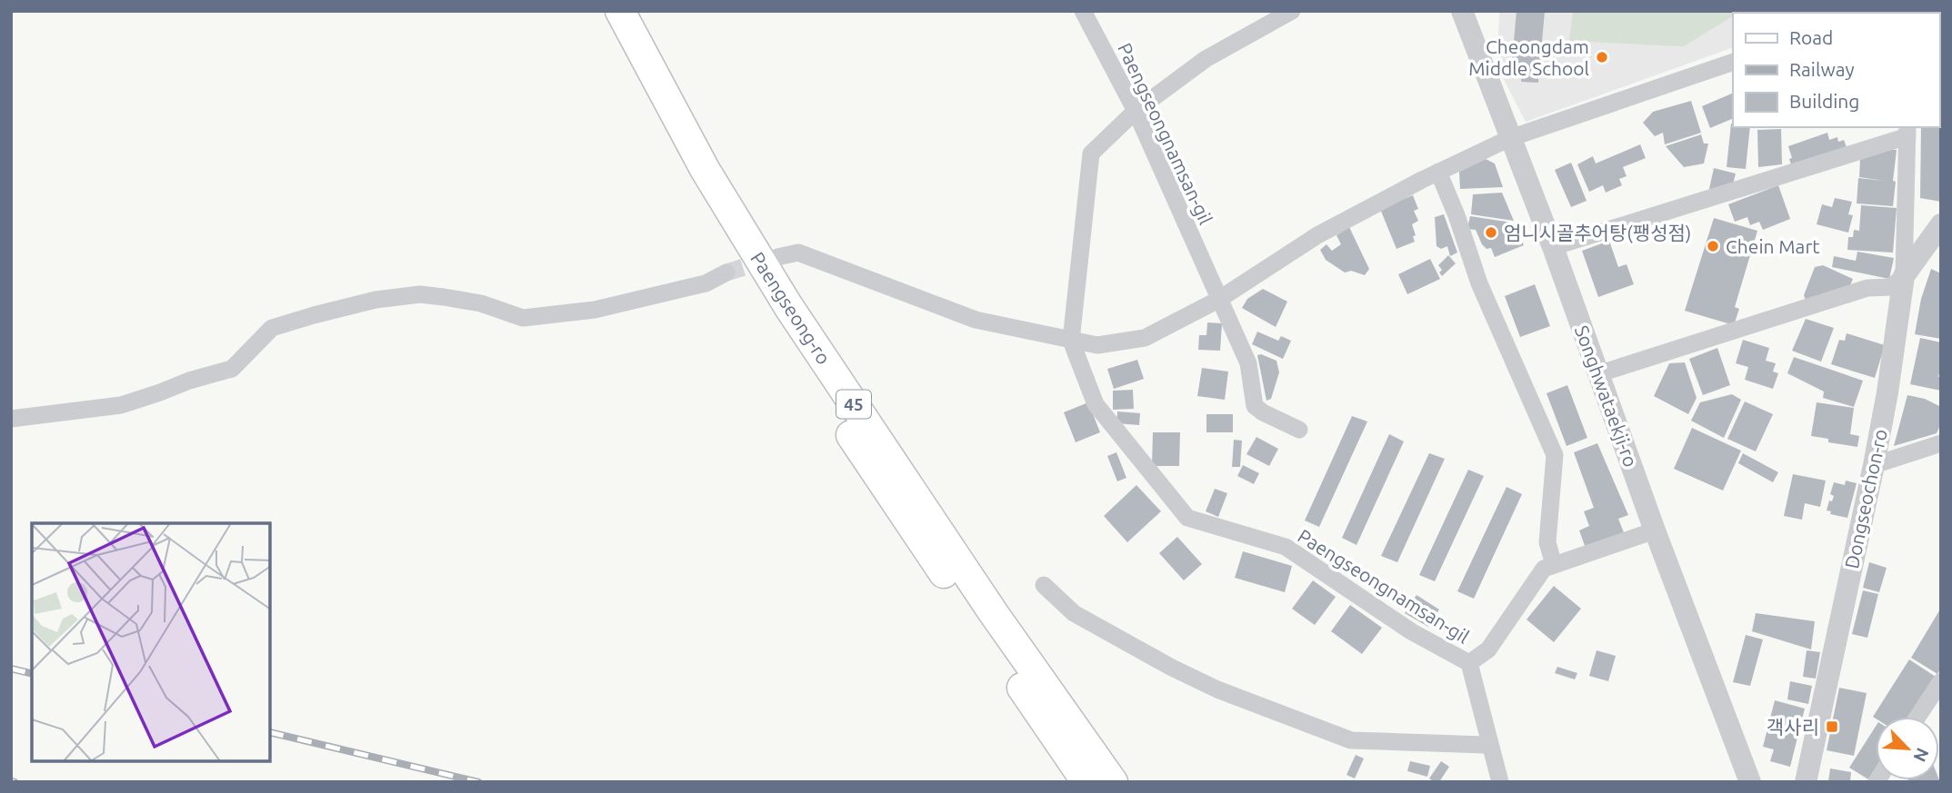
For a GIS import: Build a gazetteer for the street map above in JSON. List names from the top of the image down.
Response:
{
  "streets": {
    "main road": ["Paengseong-ro", "45"],
    "street": ["Paengseongnamsan-gil", "Songhwataekji-ro", "Dongseochon-ro"]
  },
  "crossings": [
    ["Paengseongnamsan-gil", "Songhwataekji-ro"]
  ],
  "places": {
    "other": ["Cheongdam Middle School", "엄니시골추어탕(팽성점)", "Chein Mart"],
    "transit": ["객사리"]
  },
  "legend": ["Road", "Railway", "Building"],
  "north": "bottom right"
}
